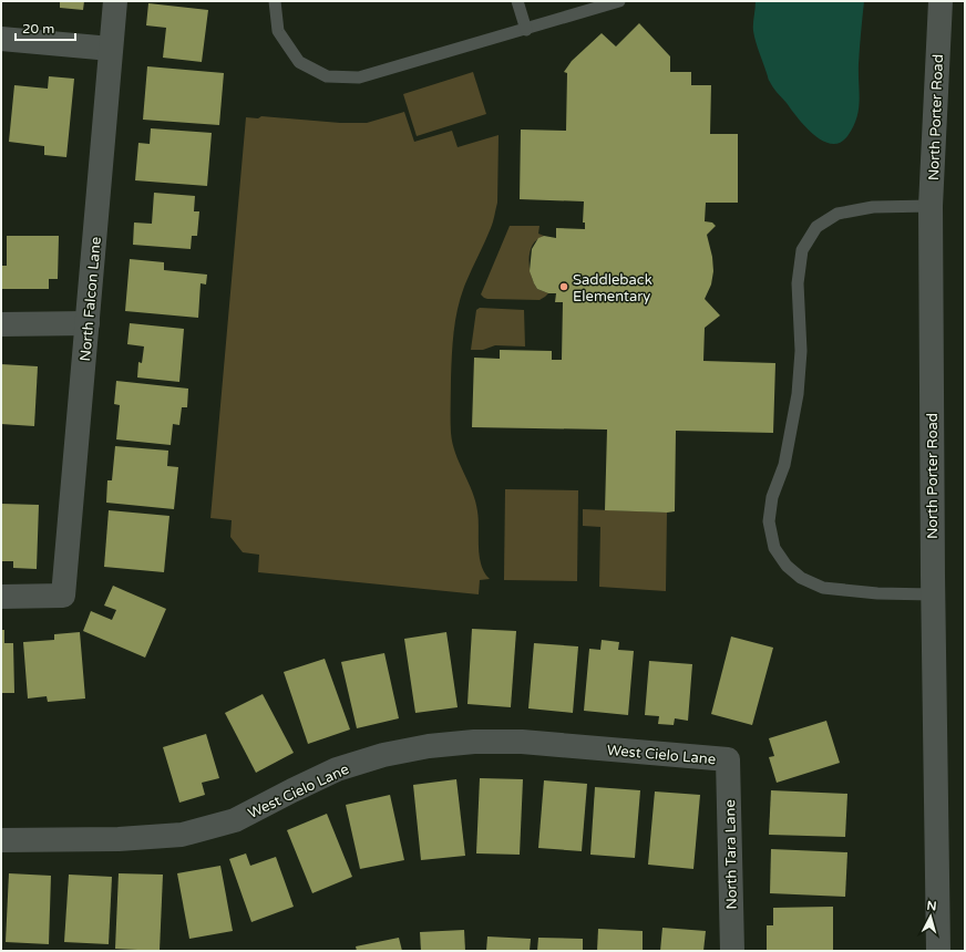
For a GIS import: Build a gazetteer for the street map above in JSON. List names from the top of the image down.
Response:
{
  "streets": {
    "street": [
      "North Porter Road",
      "North Falcon Lane",
      "West Cielo Lane",
      "North Tara Lane"
    ]
  },
  "crossings": [
    ["West Cielo Lane", "North Tara Lane"]
  ],
  "places": ["Saddleback Elementary"],
  "scale_bar": "20 m",
  "north": "top"
}
